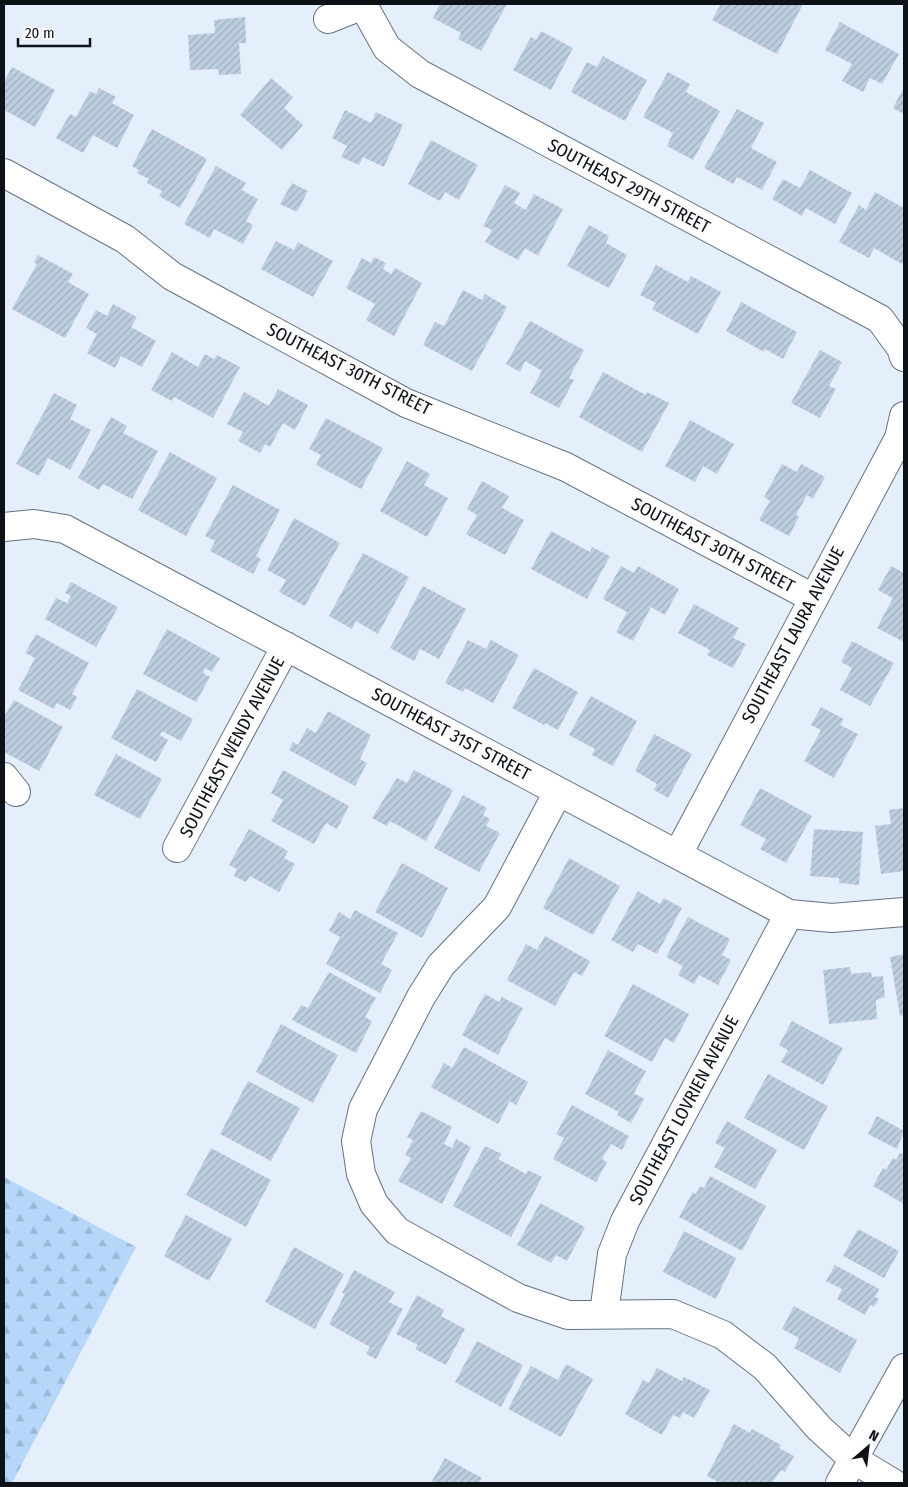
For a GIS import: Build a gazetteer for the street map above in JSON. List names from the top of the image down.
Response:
{
  "streets": {
    "street": [
      "SOUTHEAST 29TH STREET",
      "SOUTHEAST 30TH STREET",
      "SOUTHEAST LAURA AVENUE",
      "SOUTHEAST 31ST STREET",
      "SOUTHEAST WENDY AVENUE",
      "SOUTHEAST LOVRIEN AVENUE"
    ]
  },
  "crossings": [
    ["SOUTHEAST 30TH STREET", "SOUTHEAST LAURA AVENUE"],
    ["SOUTHEAST LAURA AVENUE", "SOUTHEAST 31ST STREET"],
    ["SOUTHEAST 31ST STREET", "SOUTHEAST WENDY AVENUE"],
    ["SOUTHEAST 31ST STREET", "SOUTHEAST LOVRIEN AVENUE"]
  ],
  "scale_bar": "20 m",
  "north": "top right"
}
